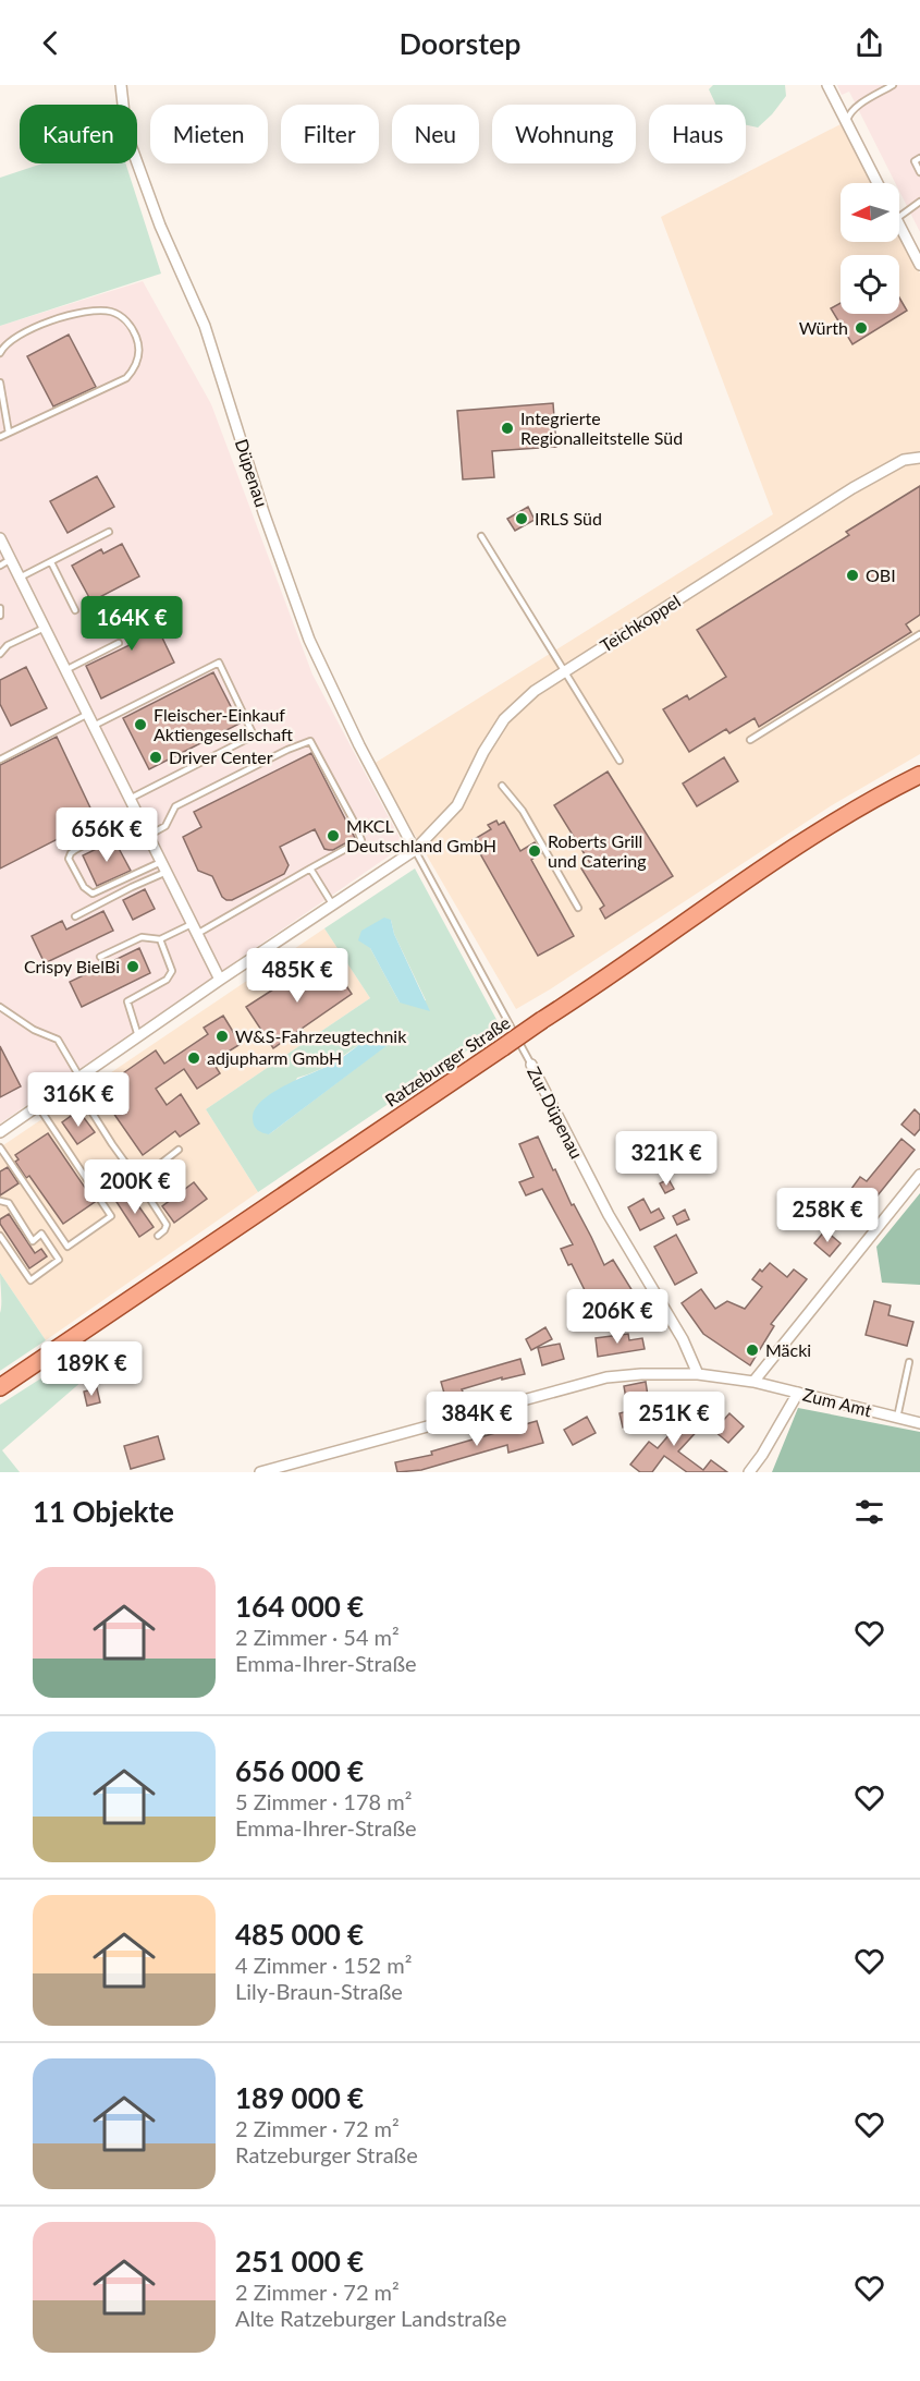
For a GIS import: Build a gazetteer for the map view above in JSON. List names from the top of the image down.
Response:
{
  "streets": {
    "main road": ["Ratzeburger Straße"],
    "street": [
      "Düpenau",
      "Teichkoppel",
      "Zur Düpenau",
      "Zum Amt"
    ]
  },
  "crossings": [
    ["Düpenau", "Teichkoppel"],
    ["Düpenau", "Zur Düpenau"],
    ["Teichkoppel", "Zur Düpenau"],
    ["Zur Düpenau", "Zum Amt"]
  ],
  "places": [
    "Würth",
    "Integrierte Regionalleitstelle Süd",
    "IRLS Süd",
    "OBI",
    "Fleischer-Einkauf Aktiengesellschaft",
    "Driver Center",
    "MKCL Deutschland GmbH",
    "Roberts Grill und Catering",
    "Crispy BielBi",
    "W&S-Fahrzeugtechnik",
    "adjupharm GmbH",
    "Mäcki"
  ],
  "north": "left",
  "page": {
    "header": "Doorstep",
    "chip": [
      "Kaufen",
      "Mieten",
      "Filter",
      "Neu",
      "Wohnung",
      "Haus"
    ],
    "price": [
      "164K €",
      "656K €",
      "485K €",
      "316K €",
      "321K €",
      "200K €",
      "258K €",
      "206K €",
      "189K €",
      "384K €",
      "251K €"
    ],
    "heading": "11 Objekte",
    "list": [
      {
        "name": "164 000 €",
        "note": "2 Zimmer · 54 m² · Emma-Ihrer-Straße"
      },
      {
        "name": "656 000 €",
        "note": "5 Zimmer · 178 m² · Emma-Ihrer-Straße"
      },
      {
        "name": "485 000 €",
        "note": "4 Zimmer · 152 m² · Lily-Braun-Straße"
      },
      {
        "name": "189 000 €",
        "note": "2 Zimmer · 72 m² · Ratzeburger Straße"
      },
      {
        "name": "251 000 €",
        "note": "2 Zimmer · 72 m² · Alte Ratzeburger Landstraße"
      }
    ]
  }
}
